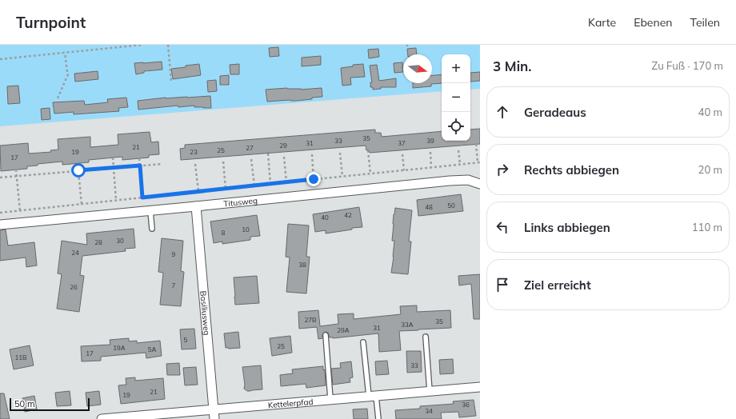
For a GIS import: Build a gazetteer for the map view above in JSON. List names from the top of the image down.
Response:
{
  "streets": {
    "street": ["Titusweg", "Basiliusweg", "Kettelerpfad"]
  },
  "crossings": [
    ["Titusweg", "Basiliusweg"],
    ["Basiliusweg", "Kettelerpfad"]
  ],
  "house_numbers": [
    "35",
    "33",
    "39",
    "31",
    "37",
    "29",
    "21",
    "27",
    "25",
    "19",
    "23",
    "17",
    "50",
    "48",
    "42",
    "40",
    "10",
    "8",
    "30",
    "28",
    "24",
    "9",
    "38",
    "7",
    "26",
    "27B",
    "35",
    "33A",
    "31",
    "29A",
    "5",
    "25",
    "19A",
    "5A",
    "17",
    "11B",
    "33",
    "21",
    "19",
    "36",
    "34"
  ],
  "scale_bar": "50 m",
  "north": "right",
  "page": {
    "header": "Turnpoint",
    "nav": ["Karte", "Ebenen", "Teilen"],
    "heading": ["3 Min.", "Zu Fuß · 170 m"],
    "map_buttons": ["+", "−"],
    "list": [
      ["Geradeaus", "40 m"],
      ["Rechts abbiegen", "20 m"],
      ["Links abbiegen", "110 m"],
      "Ziel erreicht"
    ],
    "scale": "50 m"
  }
}
